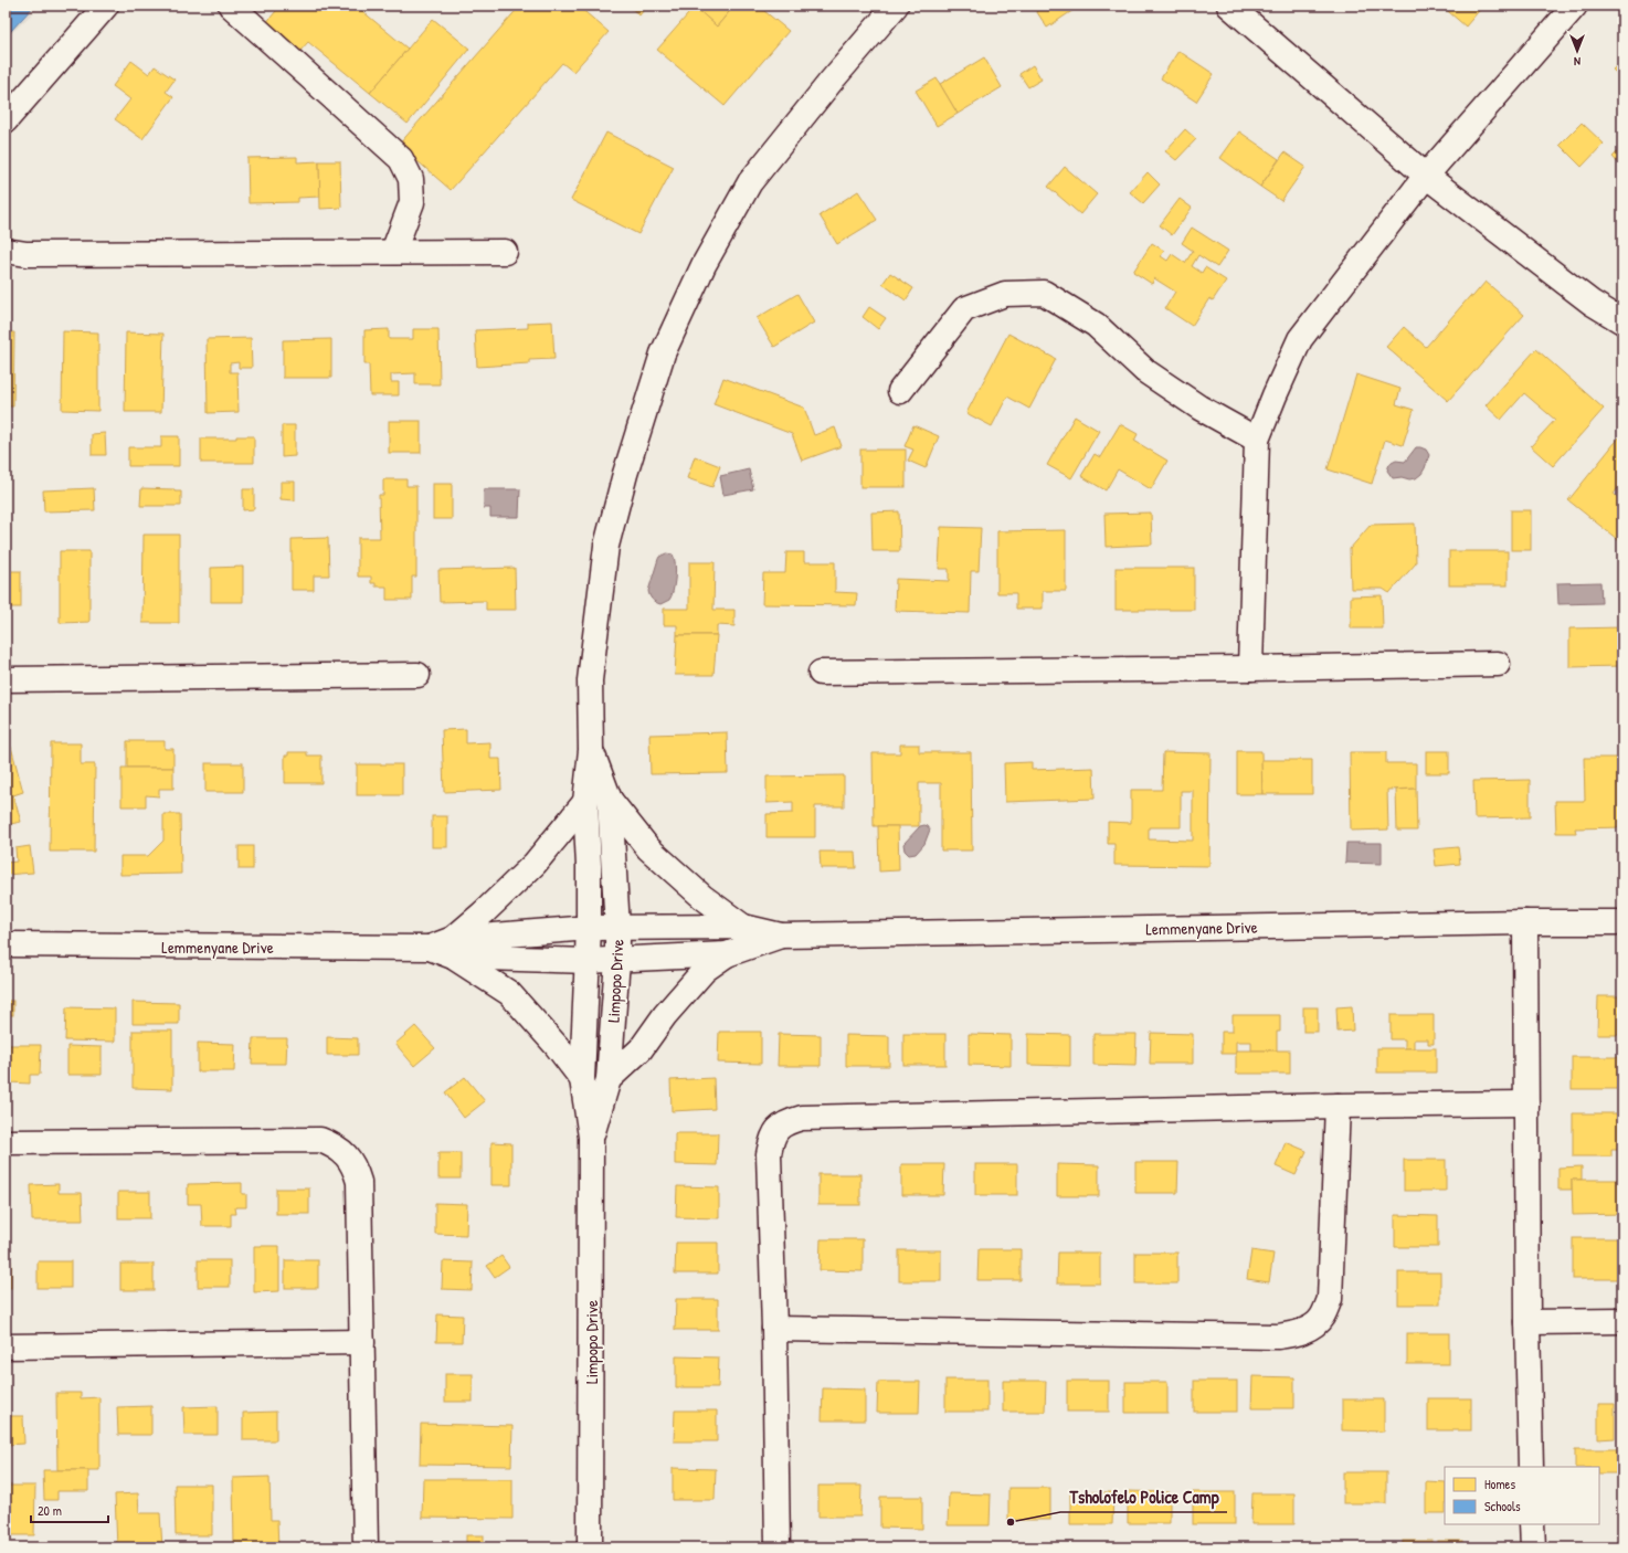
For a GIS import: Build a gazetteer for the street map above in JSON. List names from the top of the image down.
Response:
{
  "streets": {
    "street": ["Lemmenyane Drive", "Limpopo Drive"]
  },
  "places": ["Tsholofelo Police Camp"],
  "legend": ["Homes", "Schools"],
  "scale_bar": "20 m",
  "north": "bottom"
}
